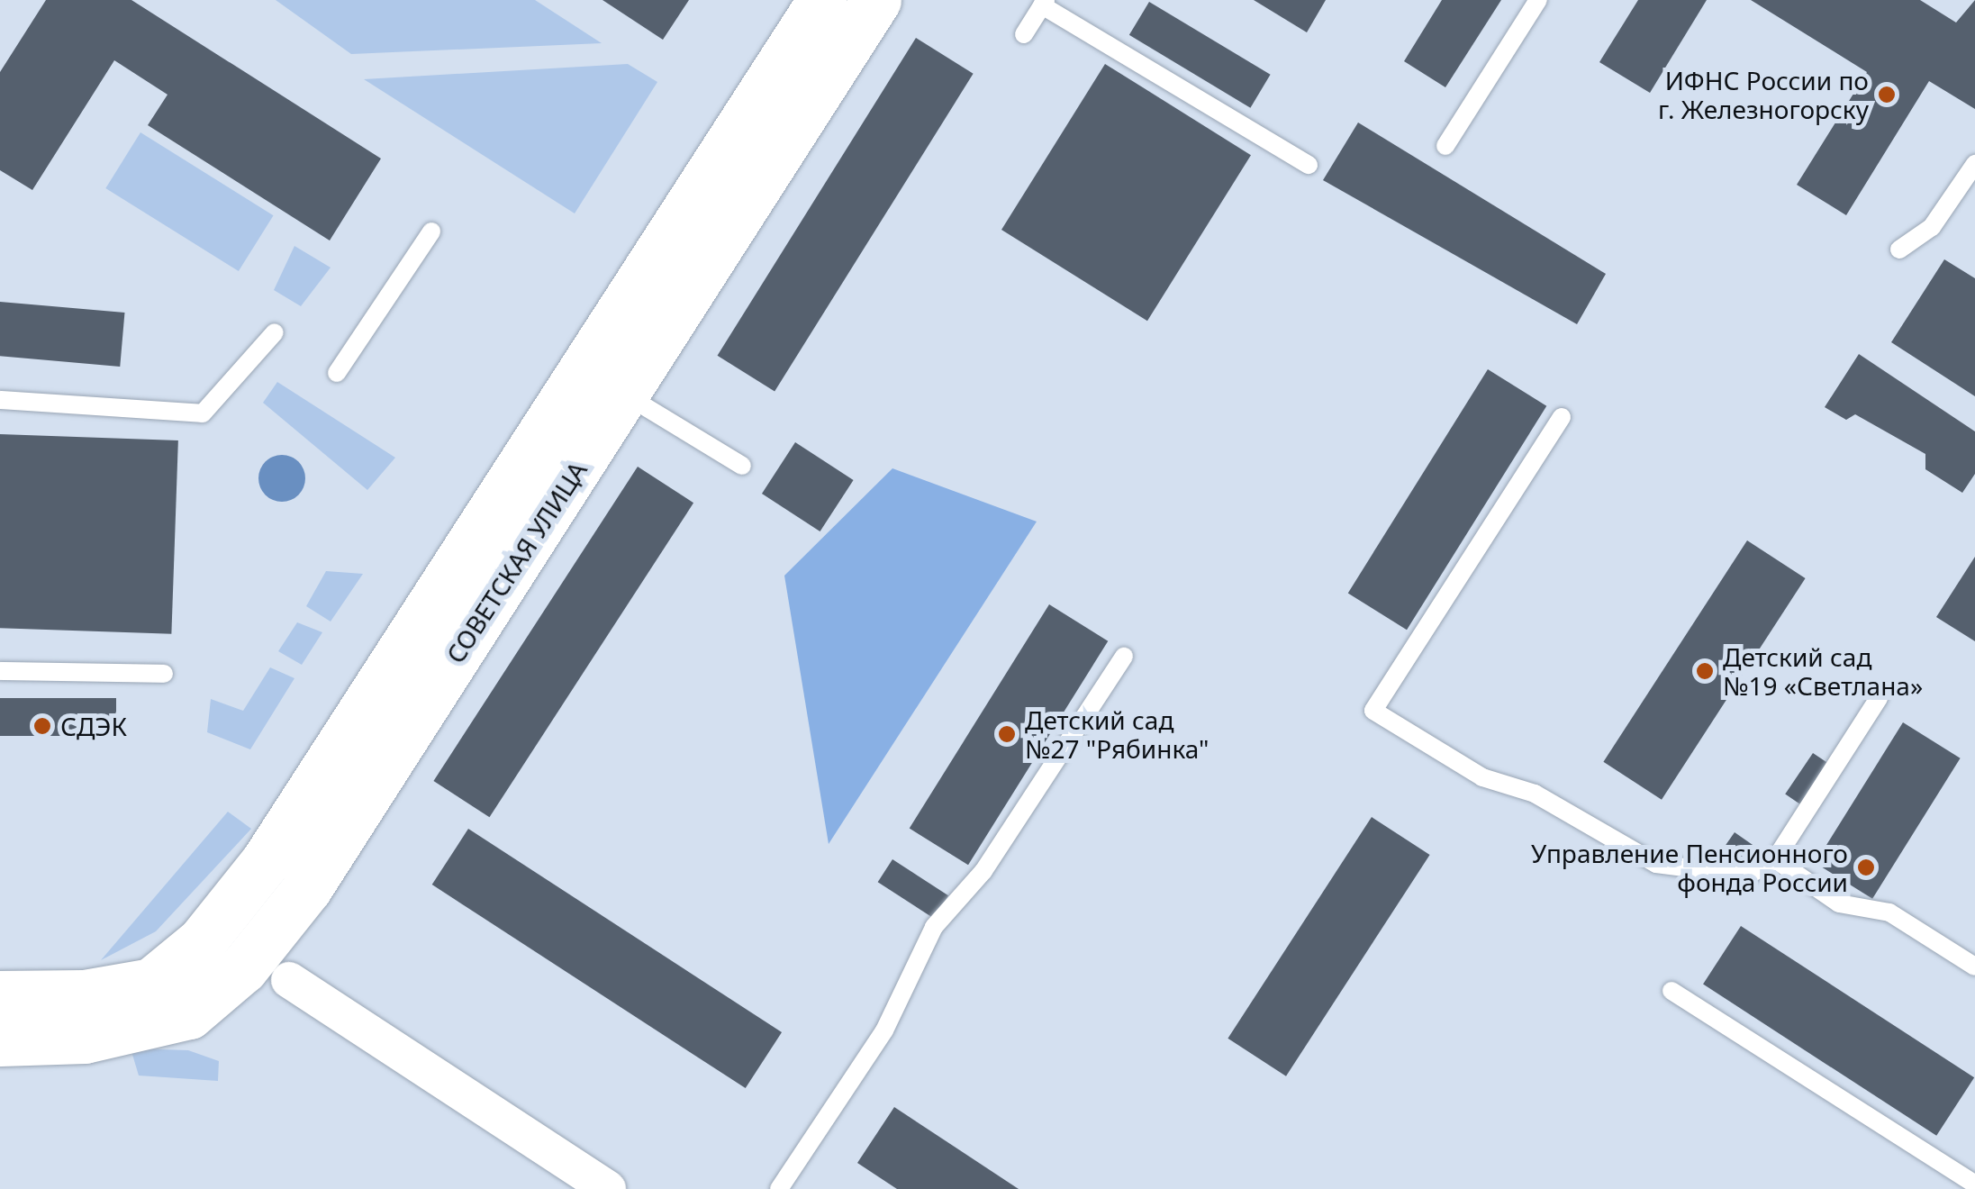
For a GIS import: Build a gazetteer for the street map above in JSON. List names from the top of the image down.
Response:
{
  "streets": {
    "main road": ["СОВЕТСКАЯ УЛИЦА"]
  },
  "places": [
    "ИФНС России по г. Железногорску",
    "Детский сад №19 «Светлана»",
    "СДЭК",
    "Детский сад №27 \"Рябинка\"",
    "Управление Пенсионного фонда России"
  ]
}
